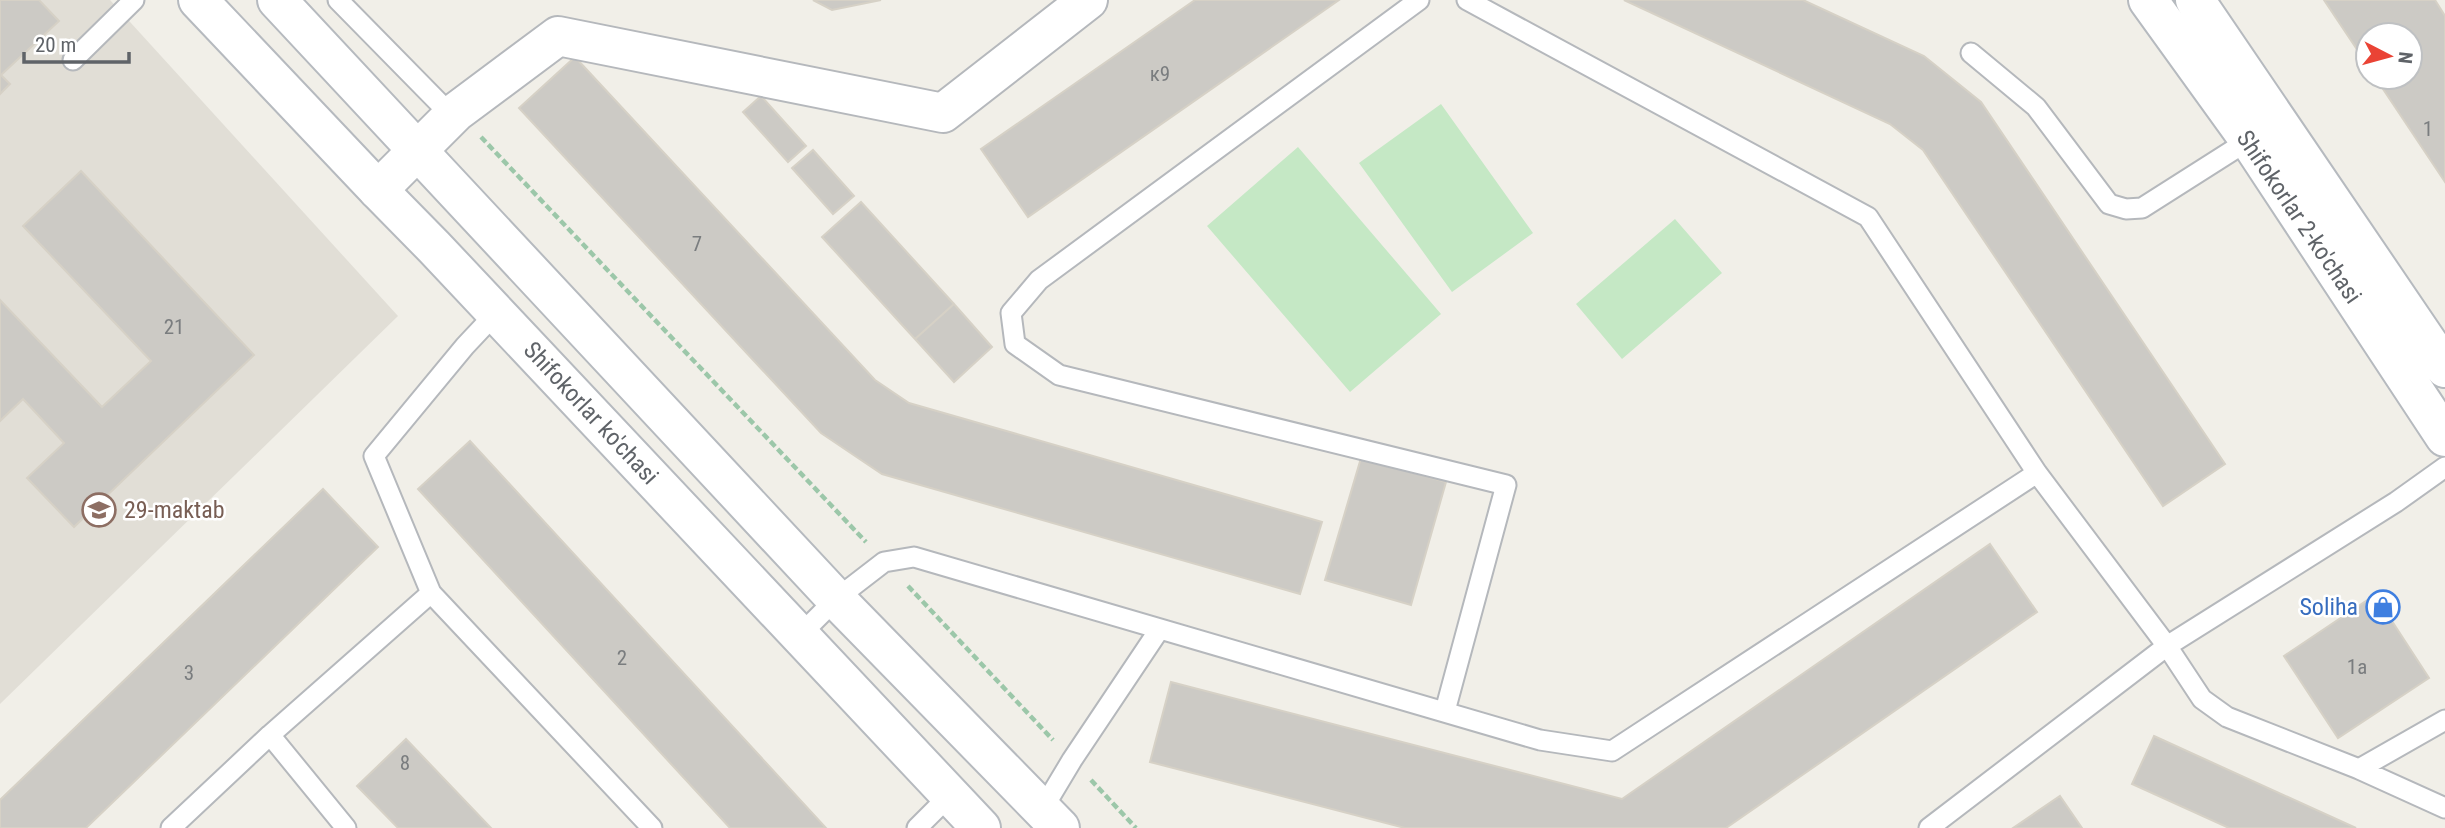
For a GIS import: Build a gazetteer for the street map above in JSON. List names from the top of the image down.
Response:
{
  "streets": {
    "main road": ["Shifokorlar 2-ko'chasi", "Shifokorlar ko'chasi"]
  },
  "places": {
    "school or university": ["29-maktab"],
    "shop": ["Soliha"]
  },
  "house_numbers": [
    "к9",
    "1",
    "7",
    "21",
    "2",
    "1a",
    "3",
    "8"
  ],
  "scale_bar": "20 m",
  "north": "right"
}
